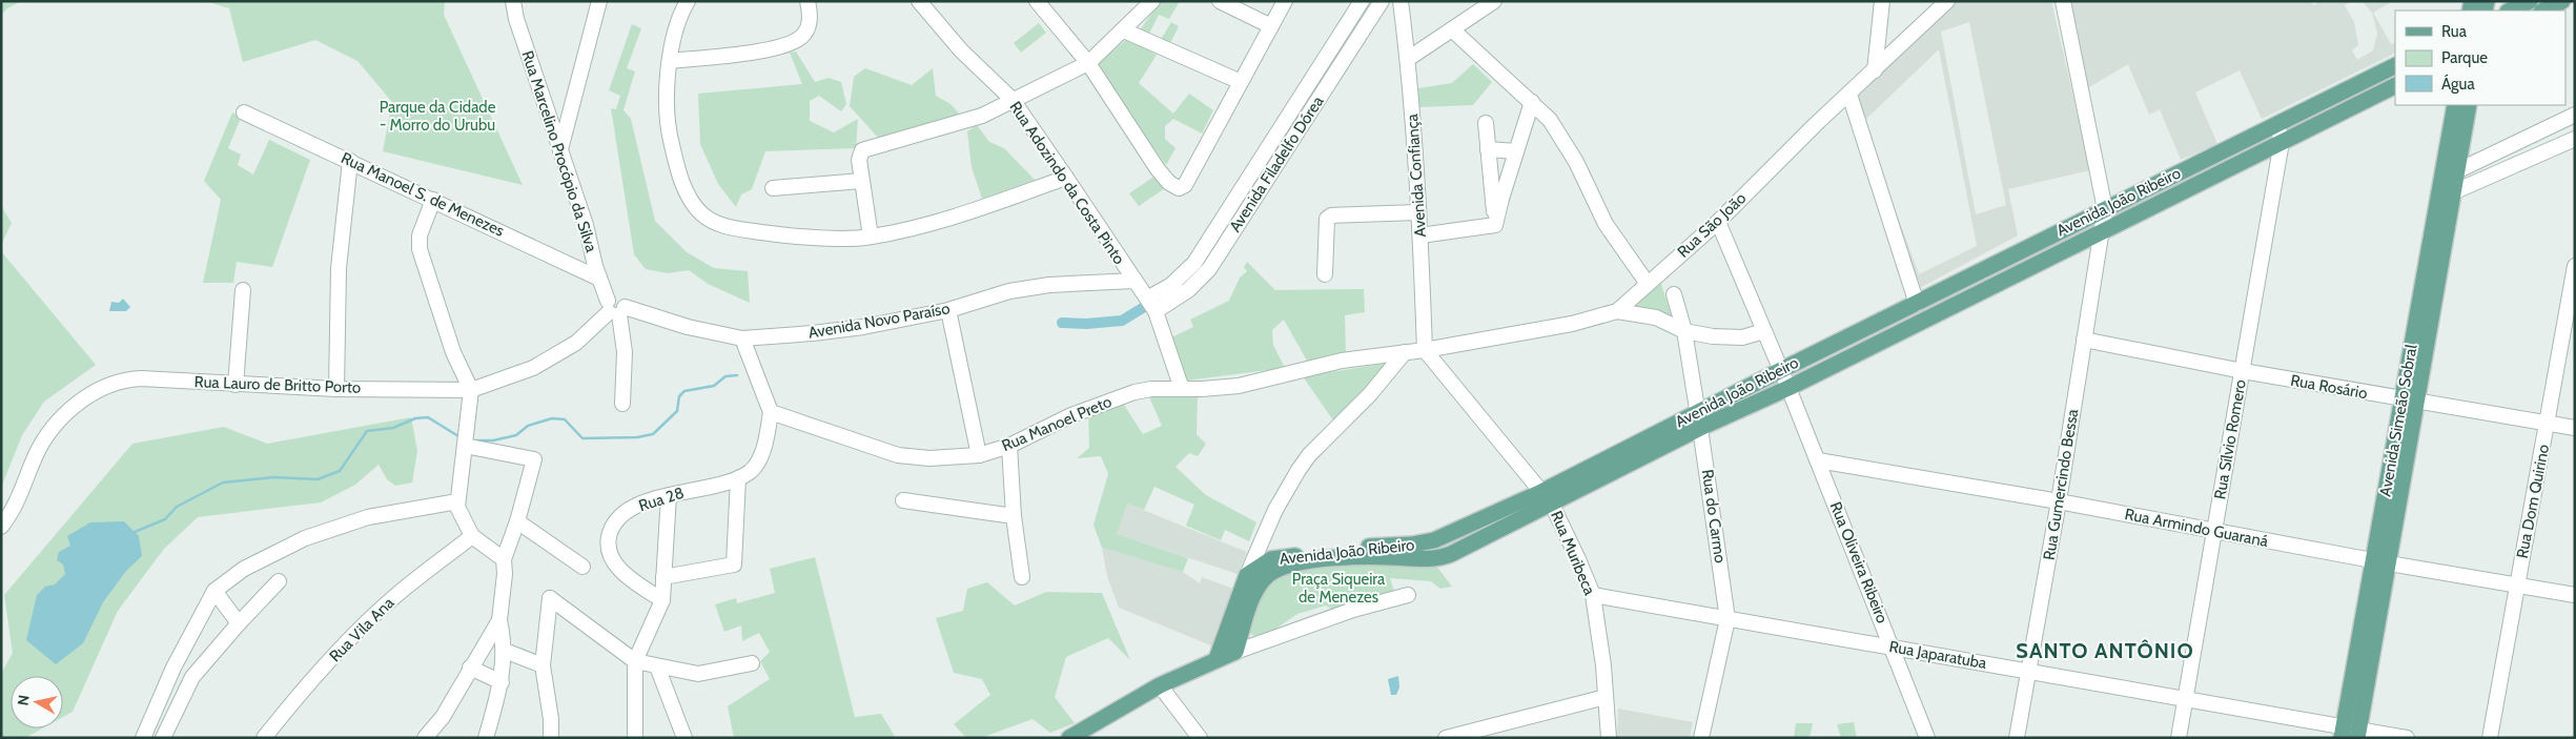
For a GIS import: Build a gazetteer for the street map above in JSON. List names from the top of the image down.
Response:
{
  "streets": {
    "main road": ["Avenida João Ribeiro", "Avenida Simeão Sobral"],
    "street": [
      "Rua Marcelino Procópio da Silva",
      "Avenida Filadelfo Dórea",
      "Avenida Confiança",
      "Rua Adozindo da Costa Pinto",
      "Rua Manoel S. de Menezes",
      "Rua São João",
      "Avenida Novo Paraíso",
      "Rua Lauro de Britto Porto",
      "Rua Rosário",
      "Rua Manoel Preto",
      "Rua Sílvio Romero",
      "Rua Gumercindo Bessa",
      "Rua 28",
      "Rua Dom Quirino",
      "Rua do Carmo",
      "Rua Armindo Guaraná",
      "Rua Muribeca",
      "Rua Oliveira Ribeiro",
      "Rua Vila Ana",
      "Rua Japaratuba"
    ]
  },
  "crossings": [
    ["Rua Marcelino Procópio da Silva", "Rua Manoel S. de Menezes"],
    ["Rua Marcelino Procópio da Silva", "Avenida Novo Paraíso"],
    ["Rua Marcelino Procópio da Silva", "Rua Lauro de Britto Porto"],
    ["Avenida Filadelfo Dórea", "Rua Adozindo da Costa Pinto"],
    ["Avenida Confiança", "Rua São João"],
    ["Avenida Confiança", "Rua Manoel Preto"],
    ["Avenida Confiança", "Rua Muribeca"],
    ["Rua Adozindo da Costa Pinto", "Avenida Novo Paraíso"],
    ["Rua Adozindo da Costa Pinto", "Rua Manoel Preto"],
    ["Avenida João Ribeiro", "Rua Sílvio Romero"],
    ["Avenida João Ribeiro", "Rua Gumercindo Bessa"],
    ["Avenida João Ribeiro", "Rua do Carmo"],
    ["Avenida João Ribeiro", "Rua Muribeca"],
    ["Avenida João Ribeiro", "Rua Oliveira Ribeiro"],
    ["Rua São João", "Rua Manoel Preto"],
    ["Rua São João", "Rua Muribeca"],
    ["Avenida Novo Paraíso", "Rua Lauro de Britto Porto"],
    ["Rua Rosário", "Avenida Simeão Sobral"],
    ["Rua Rosário", "Rua Sílvio Romero"],
    ["Rua Rosário", "Rua Gumercindo Bessa"],
    ["Rua Rosário", "Rua Dom Quirino"],
    ["Avenida Simeão Sobral", "Rua Armindo Guaraná"],
    ["Avenida Simeão Sobral", "Rua Japaratuba"],
    ["Rua Manoel Preto", "Rua 28"],
    ["Rua Manoel Preto", "Rua Muribeca"],
    ["Rua Sílvio Romero", "Rua Armindo Guaraná"],
    ["Rua Sílvio Romero", "Rua Japaratuba"],
    ["Rua Gumercindo Bessa", "Rua Armindo Guaraná"],
    ["Rua Gumercindo Bessa", "Rua Japaratuba"],
    ["Rua Dom Quirino", "Rua Armindo Guaraná"],
    ["Rua do Carmo", "Rua Japaratuba"],
    ["Rua Armindo Guaraná", "Rua Oliveira Ribeiro"],
    ["Rua Muribeca", "Rua Japaratuba"],
    ["Rua Oliveira Ribeiro", "Rua Japaratuba"]
  ],
  "districts": ["SANTO ANTÔNIO"],
  "parks": ["Parque da Cidade - Morro do Urubu", "Praça Siqueira de Menezes"],
  "legend": ["Rua", "Parque", "Água"],
  "north": "left"
}
